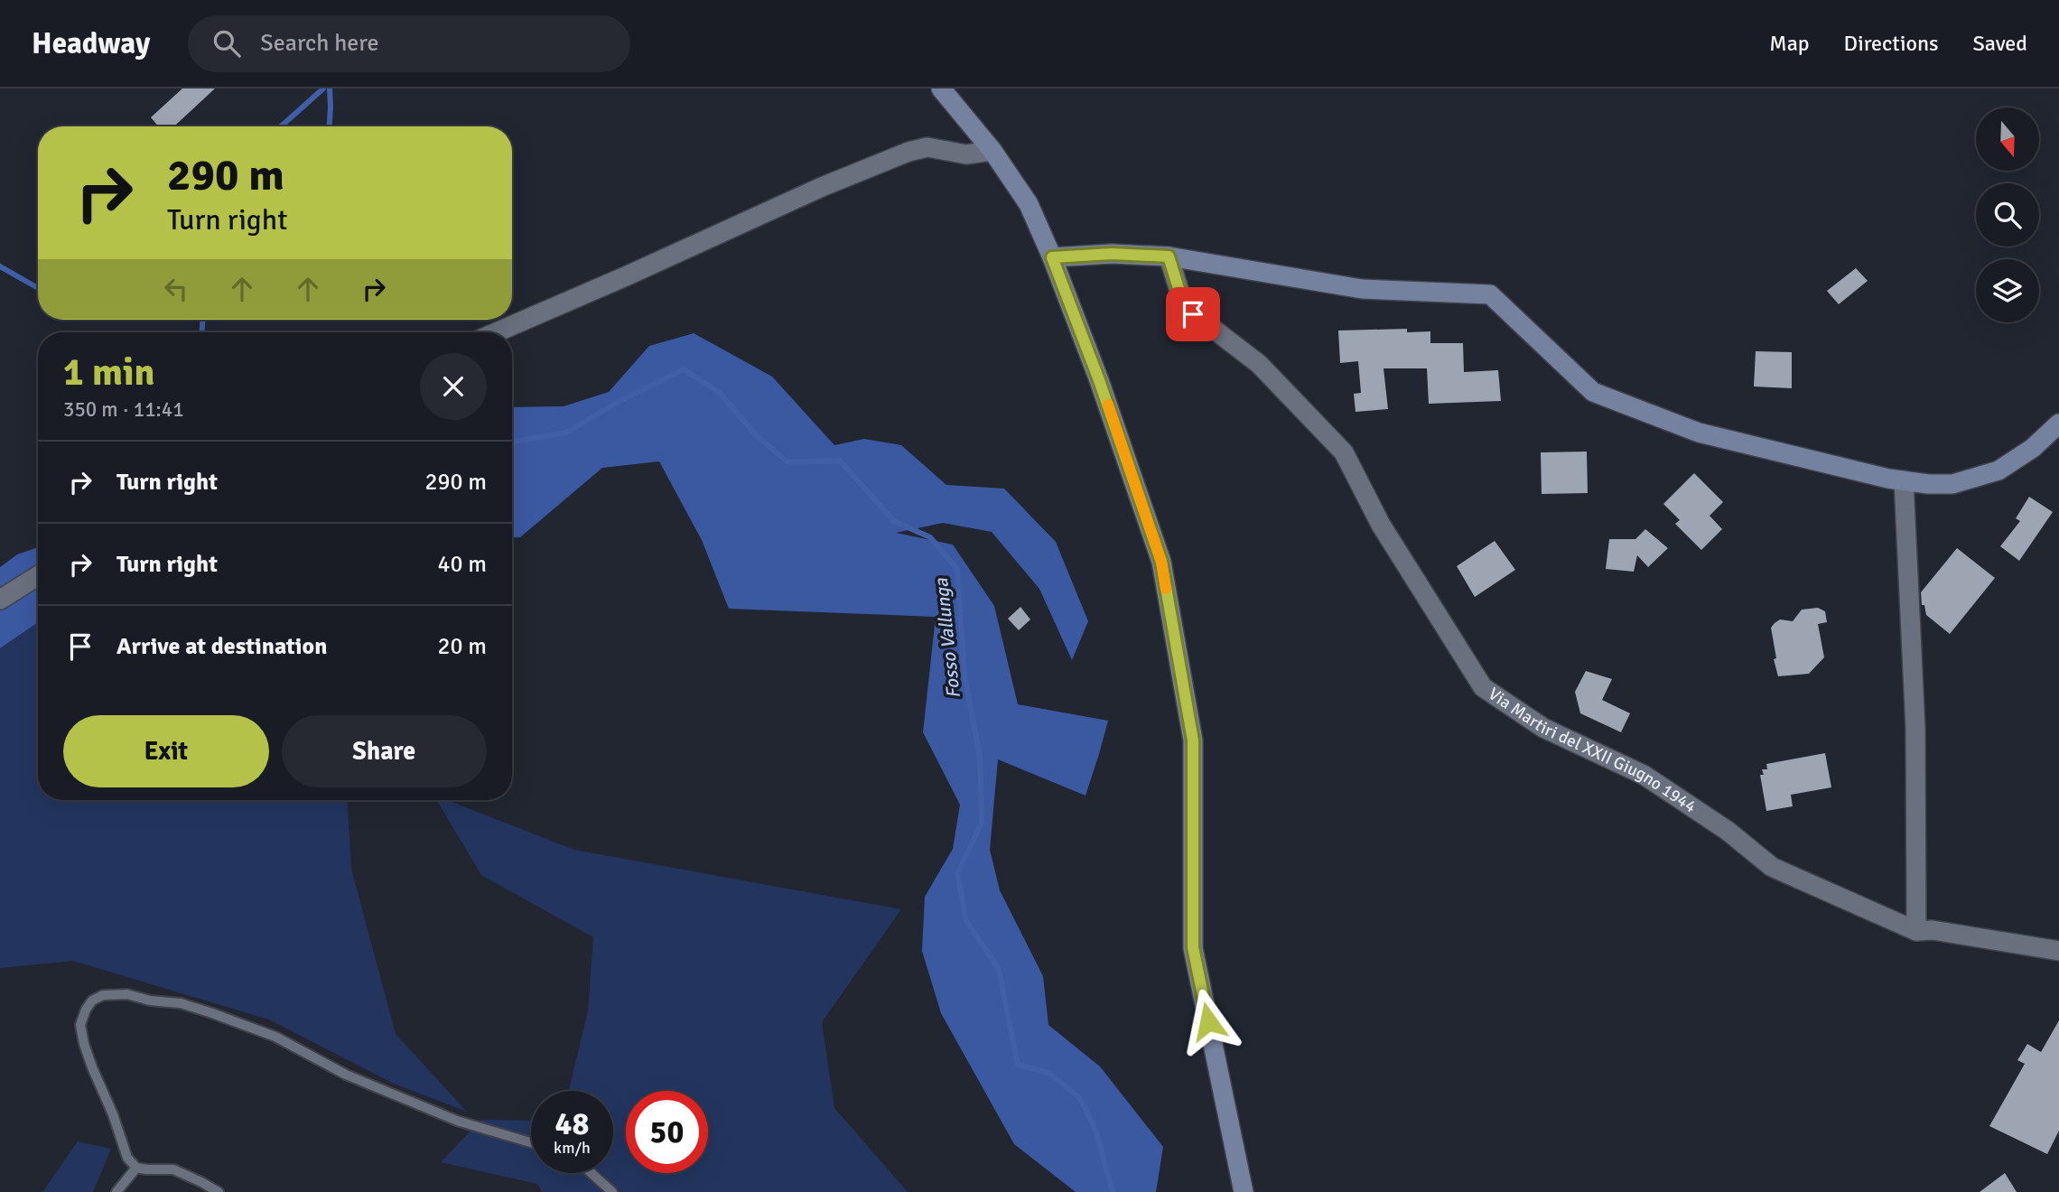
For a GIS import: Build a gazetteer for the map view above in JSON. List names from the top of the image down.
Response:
{
  "streets": {
    "street": ["Via Martiri del XXII Giugno 1944"]
  },
  "water": ["Fosso Vallunga"],
  "north": "bottom",
  "page": {
    "header": "Headway",
    "search": "Search here",
    "nav": ["Map", "Directions", "Saved"],
    "turn": ["290 m", "Turn right"],
    "heading": ["1 min", "350 m · 11:41"],
    "list": [
      {
        "name": "Turn right",
        "value": "290 m"
      },
      {
        "name": "Turn right",
        "value": "40 m"
      },
      {
        "name": "Arrive at destination",
        "value": "20 m"
      }
    ],
    "buttons": ["Exit", "Share"],
    "speed": "48 km/h",
    "limit": "50"
  }
}
